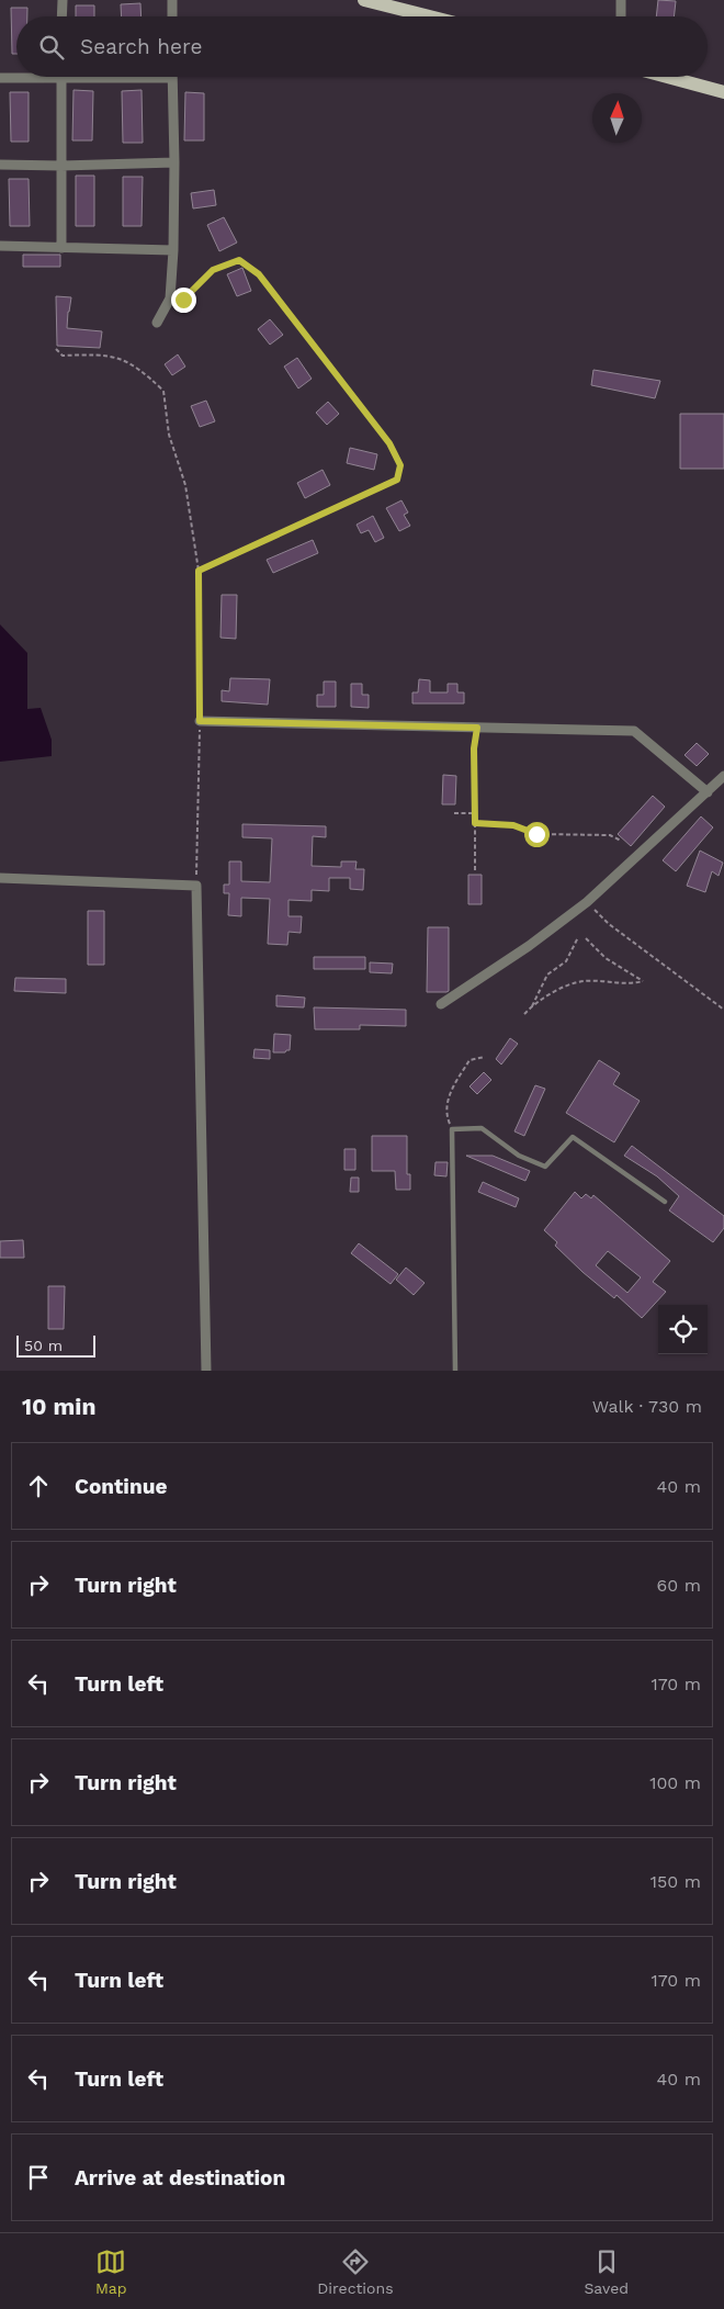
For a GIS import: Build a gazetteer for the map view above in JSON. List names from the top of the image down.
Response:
{
  "scale_bar": "50 m",
  "north": "top",
  "page": {
    "search": "Search here",
    "scale": "50 m",
    "heading": ["10 min", "Walk · 730 m"],
    "list": [
      ["Continue", "40 m"],
      ["Turn right", "60 m"],
      ["Turn left", "170 m"],
      ["Turn right", "100 m"],
      ["Turn right", "150 m"],
      ["Turn left", "170 m"],
      ["Turn left", "40 m"],
      "Arrive at destination"
    ],
    "nav": ["Map", "Directions", "Saved"]
  }
}
